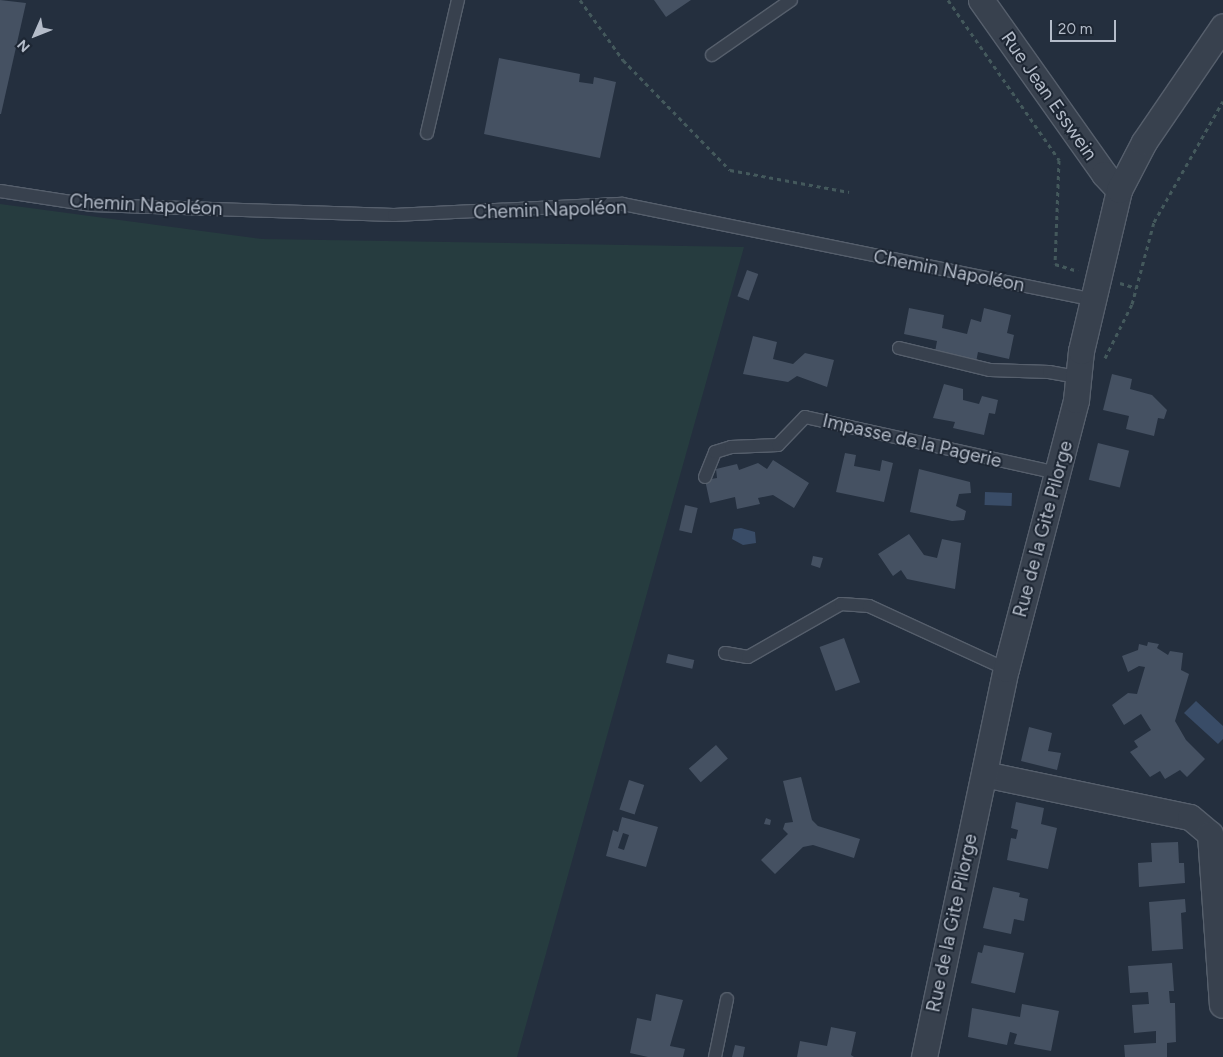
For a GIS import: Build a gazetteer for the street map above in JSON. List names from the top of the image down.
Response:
{
  "streets": {
    "street": ["Rue Jean Esswein", "Rue de la Gite Pilorge"],
    "lane": ["Chemin Napoléon", "Impasse de la Pagerie"]
  },
  "crossings": [
    ["Rue Jean Esswein", "Rue de la Gite Pilorge"],
    ["Chemin Napoléon", "Rue de la Gite Pilorge"],
    ["Impasse de la Pagerie", "Rue de la Gite Pilorge"]
  ],
  "scale_bar": "20 m",
  "north": "bottom left"
}
